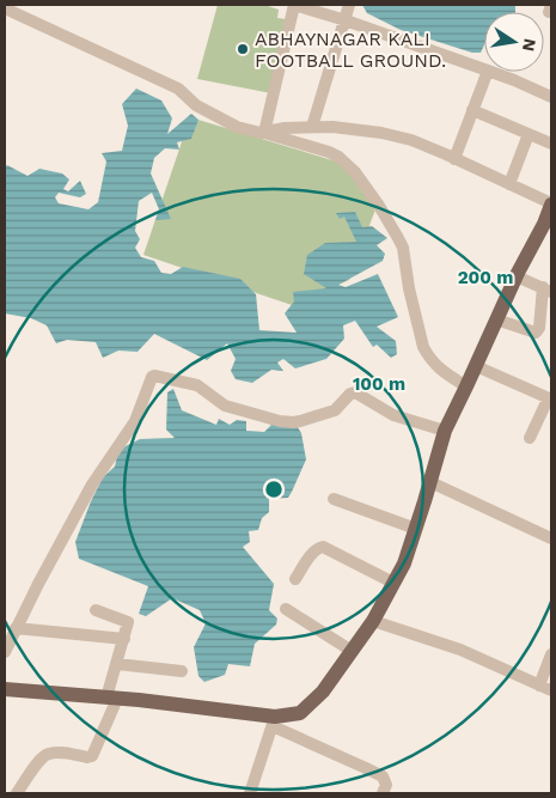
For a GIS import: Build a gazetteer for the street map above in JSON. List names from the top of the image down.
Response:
{
  "places": ["ABHAYNAGAR KALI FOOTBALL GROUND."],
  "north": "right",
  "rings": ["200 m", "100 m"]
}
